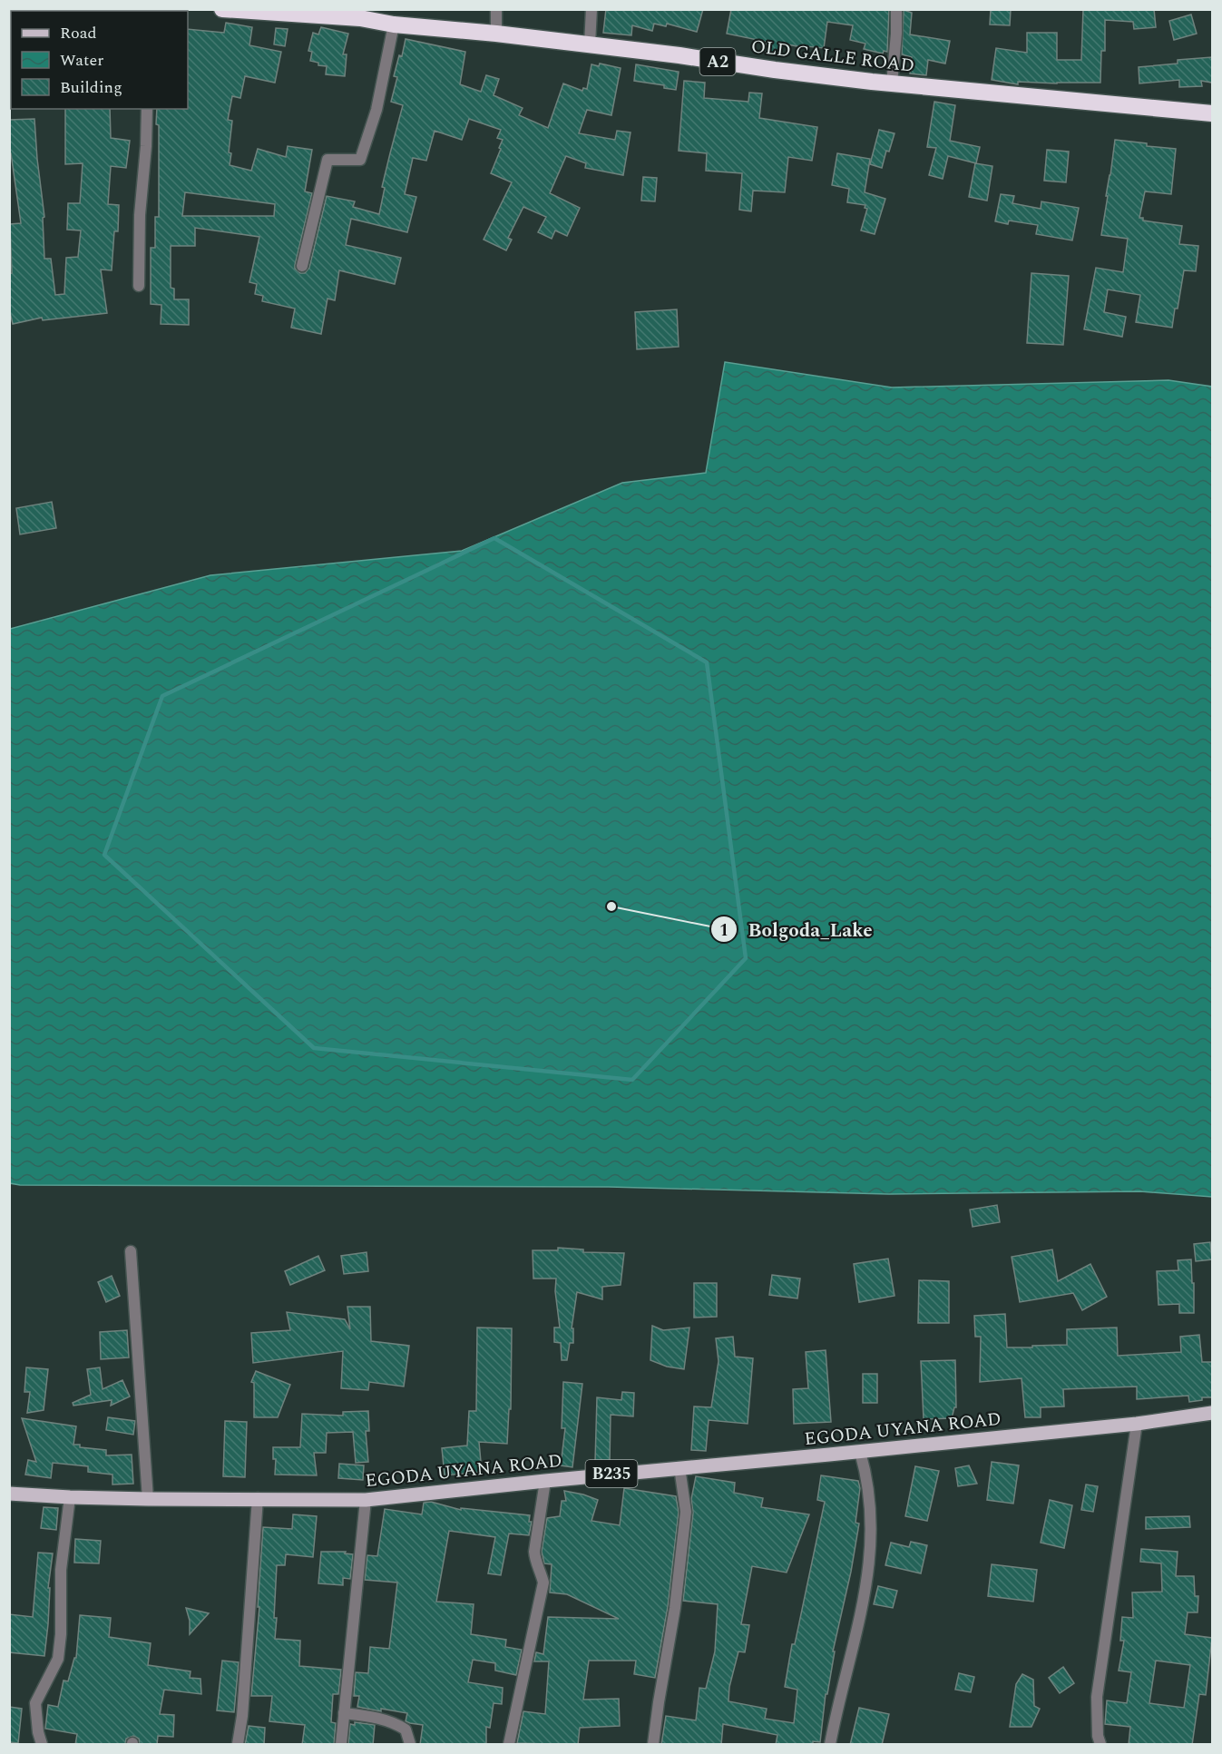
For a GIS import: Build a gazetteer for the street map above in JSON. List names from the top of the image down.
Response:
{
  "streets": {
    "highway": ["OLD GALLE ROAD", "A2"],
    "main road": ["EGODA UYANA ROAD", "B235"]
  },
  "places": ["Bolgoda_Lake"],
  "legend": ["Road", "Water", "Building"]
}
